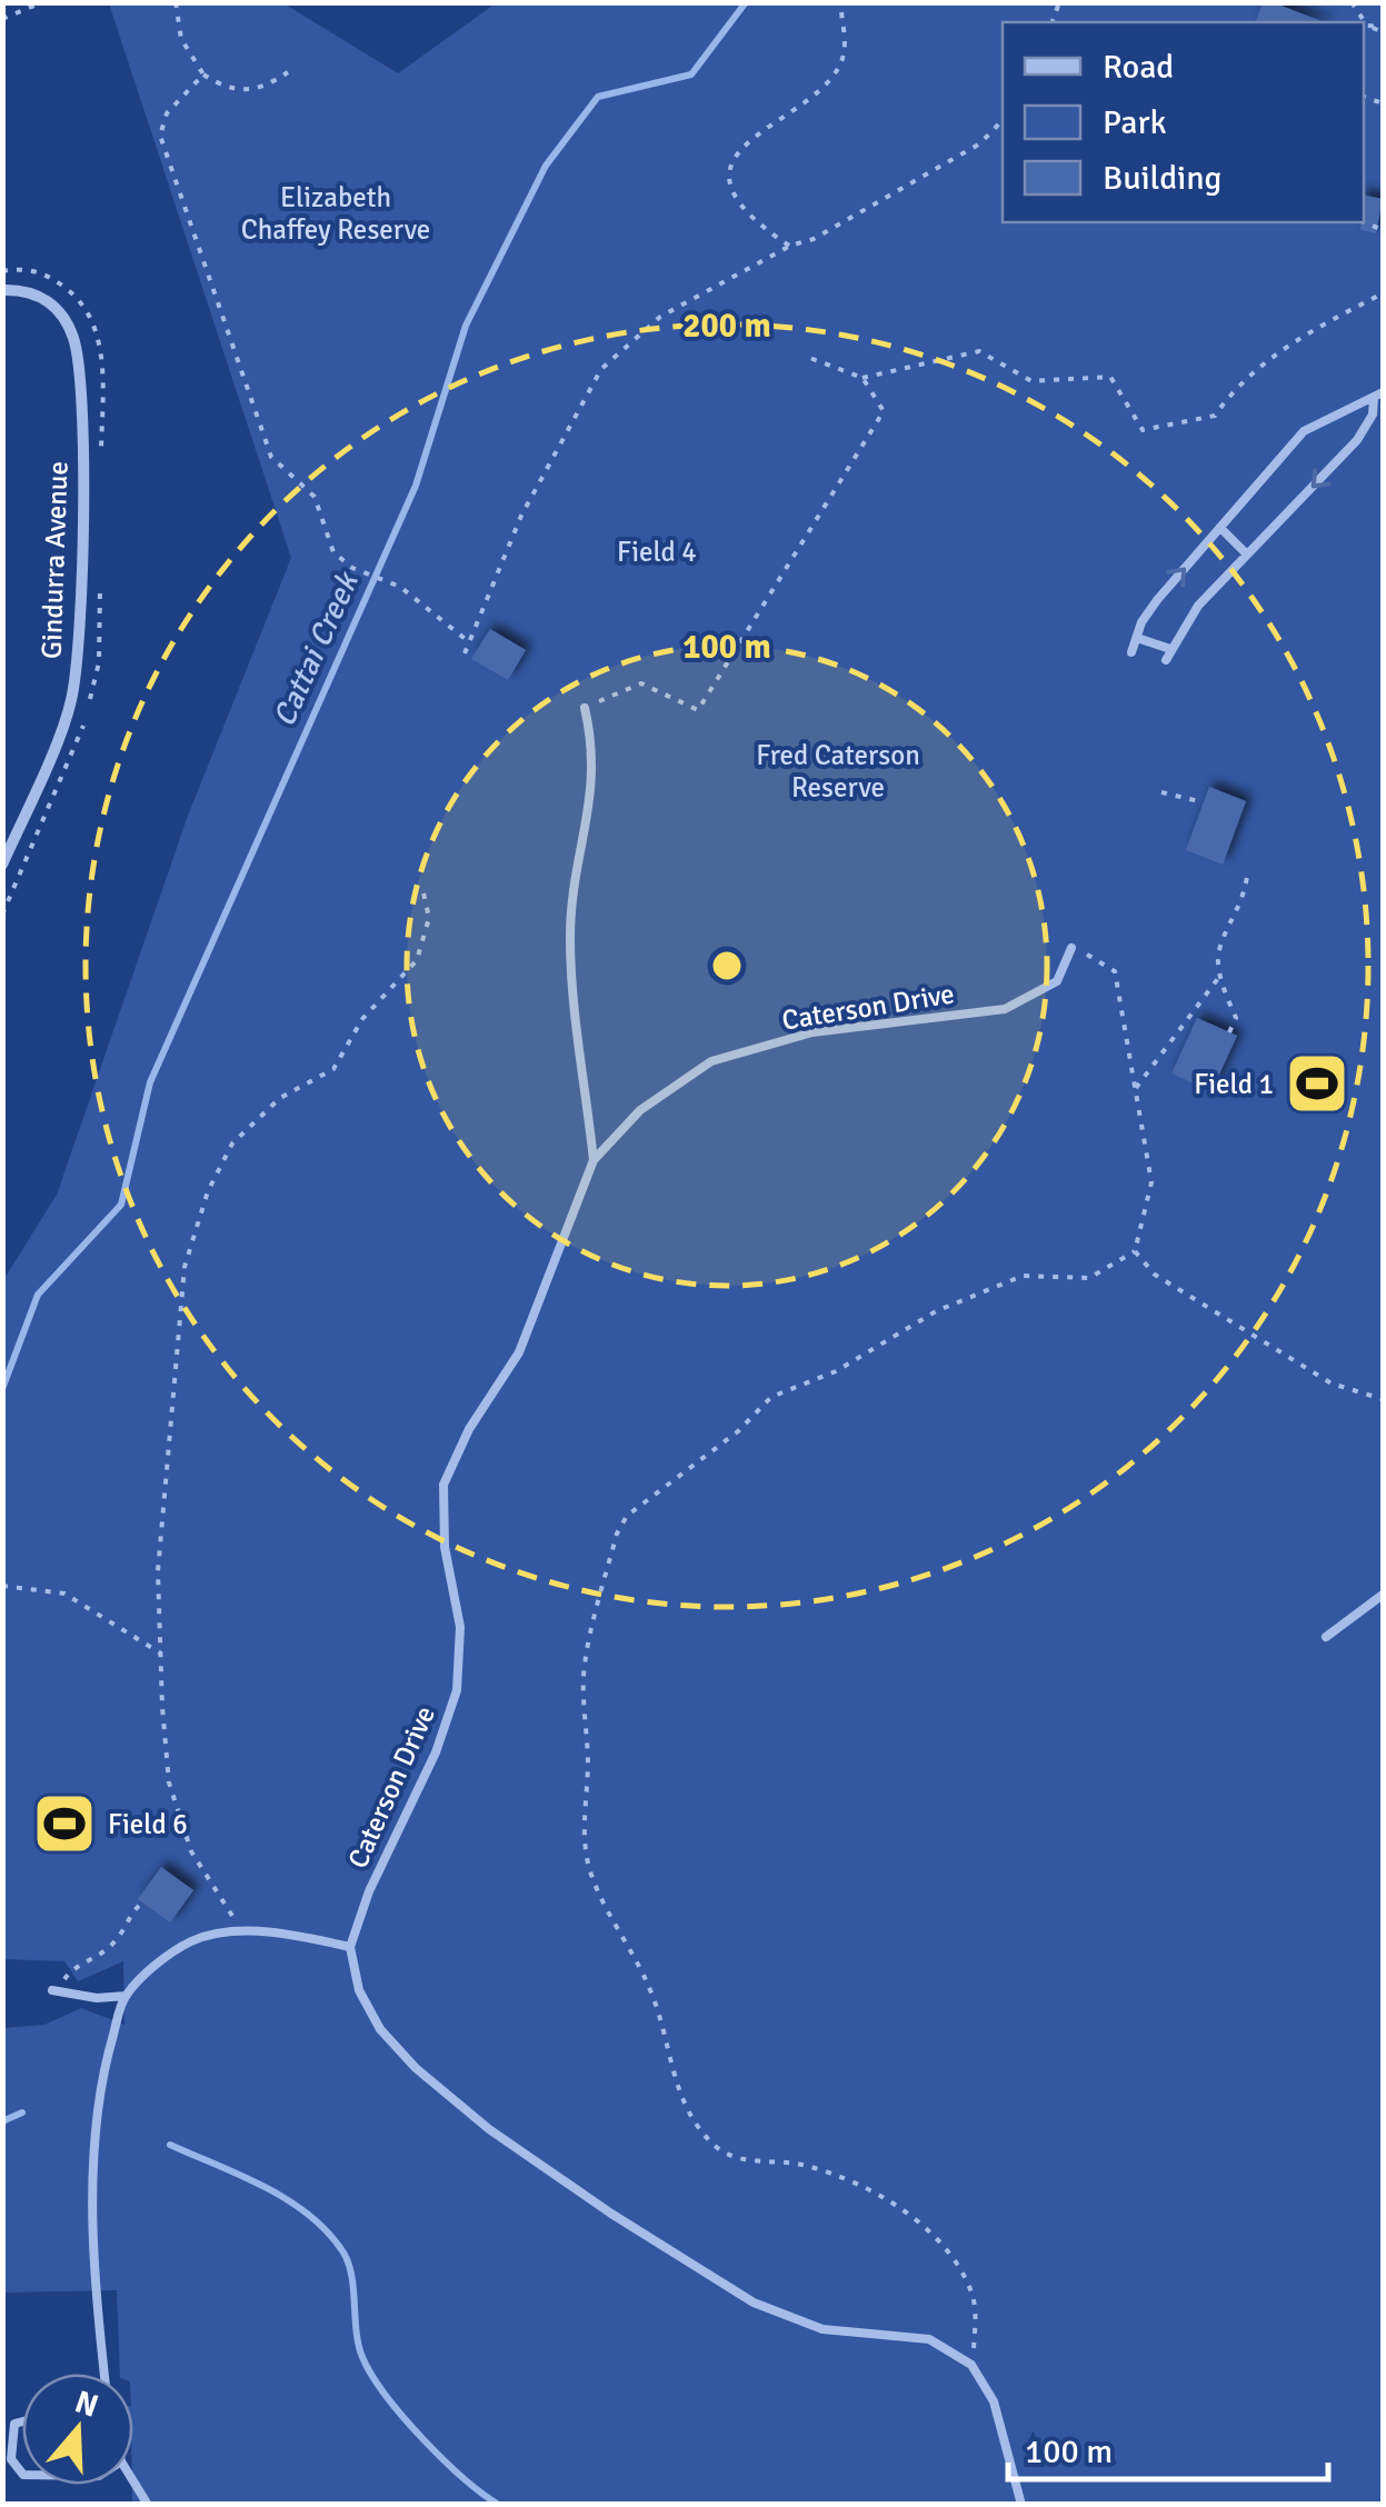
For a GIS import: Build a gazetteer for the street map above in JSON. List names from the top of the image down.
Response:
{
  "streets": {
    "street": ["Gindurra Avenue"],
    "lane": ["Caterson Drive"]
  },
  "water": ["Cattai Creek"],
  "parks": ["Elizabeth Chaffey Reserve", "Field 4", "Fred Caterson Reserve"],
  "places": {
    "sports": ["Field 1", "Field 6"]
  },
  "legend": ["Road", "Park", "Building"],
  "scale_bar": "100 m",
  "north": "top",
  "rings": ["200 m", "100 m"]
}
